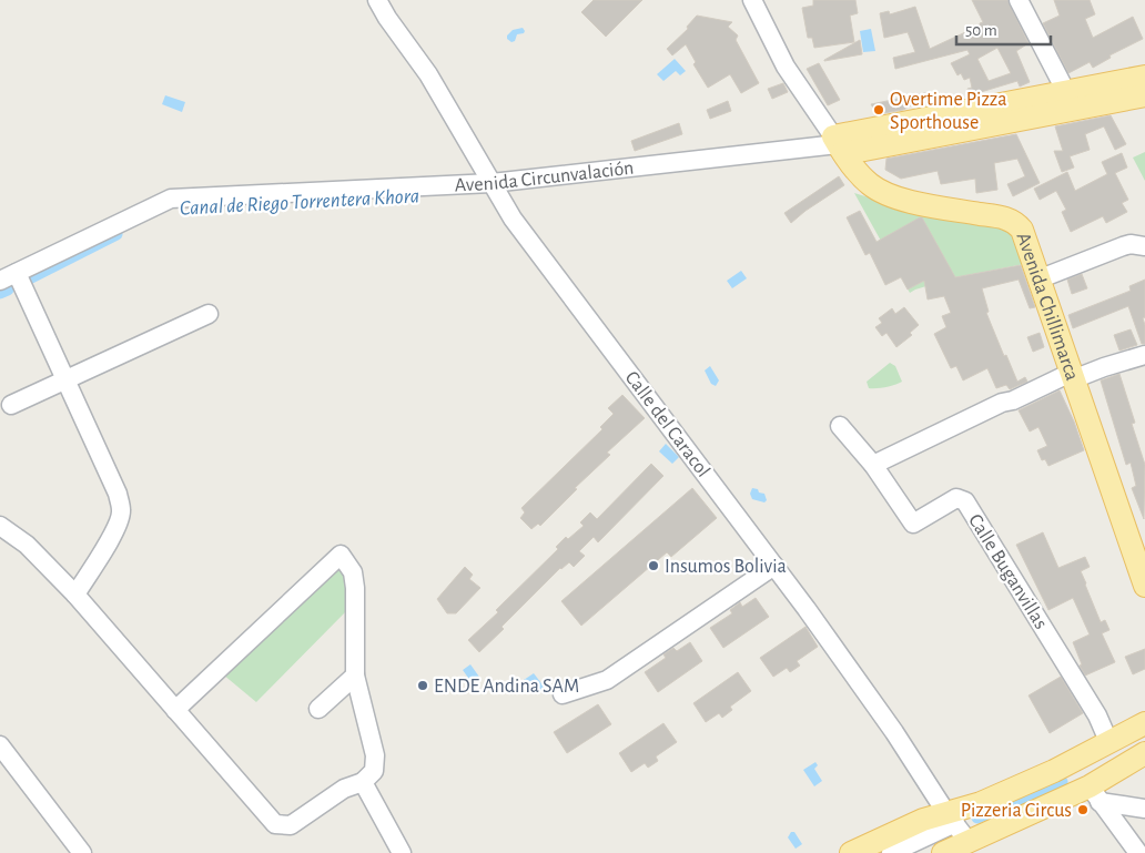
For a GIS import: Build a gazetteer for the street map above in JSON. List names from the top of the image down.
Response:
{
  "streets": {
    "main road": ["Avenida Circunvalación", "Avenida Chillimarca"],
    "street": ["Calle del Caracol", "Calle Buganvillas"]
  },
  "crossings": [
    ["Avenida Circunvalación", "Avenida Chillimarca"],
    ["Avenida Circunvalación", "Calle del Caracol"]
  ],
  "water": ["Canal de Riego Torrentera Khora"],
  "places": [
    "Overtime Pizza Sporthouse",
    "Insumos Bolivia",
    "ENDE Andina SAM",
    "Pizzeria Circus"
  ],
  "scale_bar": "50 m"
}
